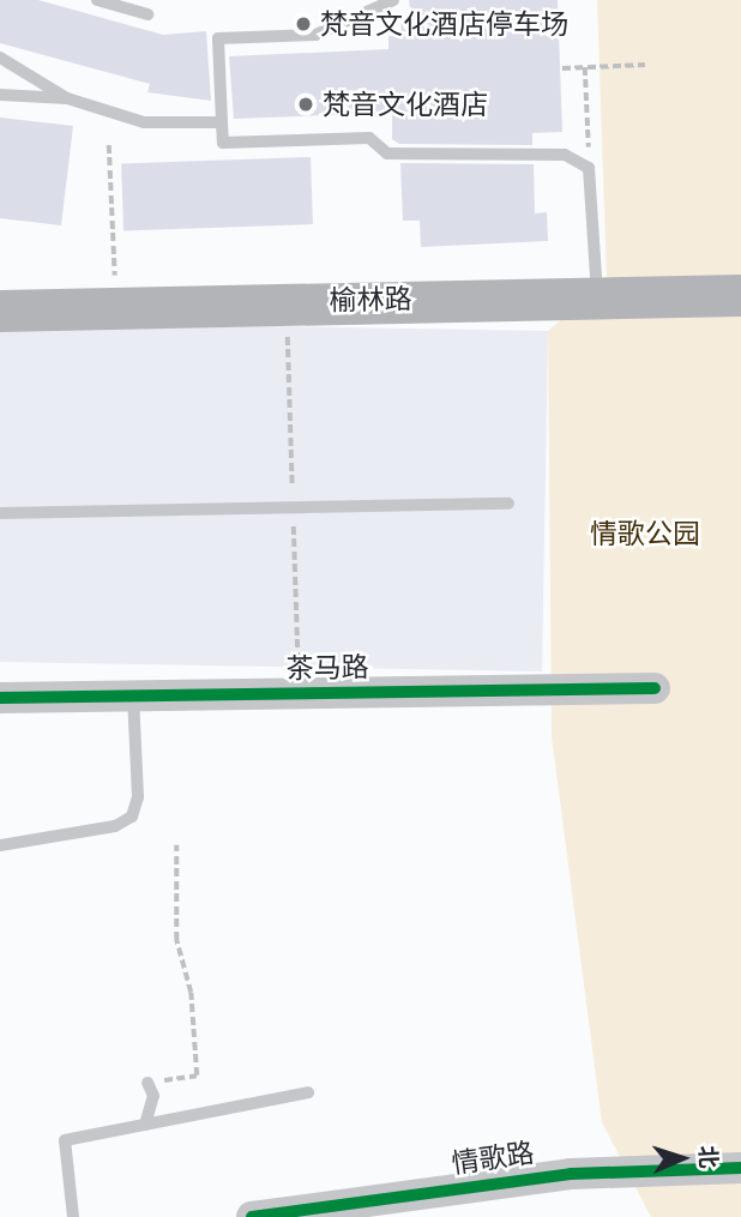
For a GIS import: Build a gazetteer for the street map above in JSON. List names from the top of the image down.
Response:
{
  "streets": {
    "main road": ["榆林路"],
    "street": ["茶马路", "情歌路"]
  },
  "parks": ["情歌公园"],
  "places": ["梵音文化酒店停车场", "梵音文化酒店"],
  "north": "right"
}
